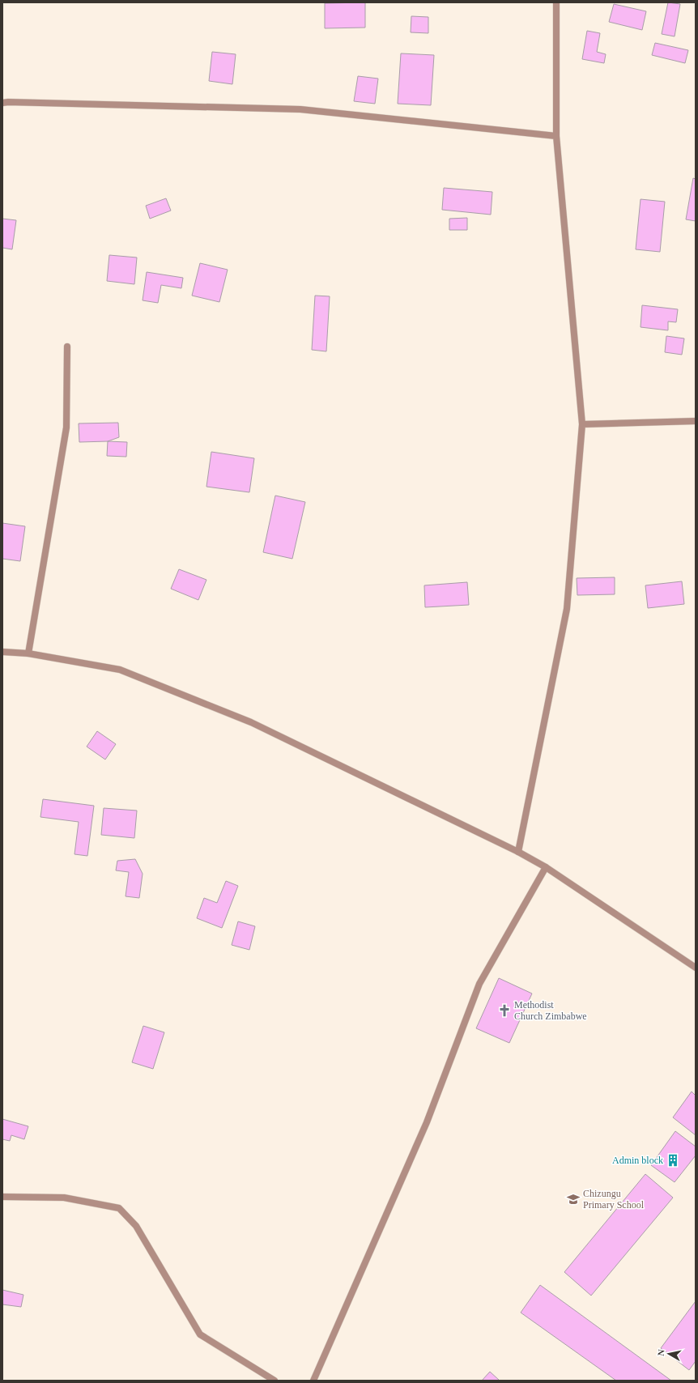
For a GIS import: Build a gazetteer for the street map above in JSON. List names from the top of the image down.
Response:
{
  "places": {
    "church": ["Methodist Church Zimbabwe"],
    "building": ["Admin block"],
    "school or university": ["Chizungu Primary School"]
  },
  "north": "left"
}
